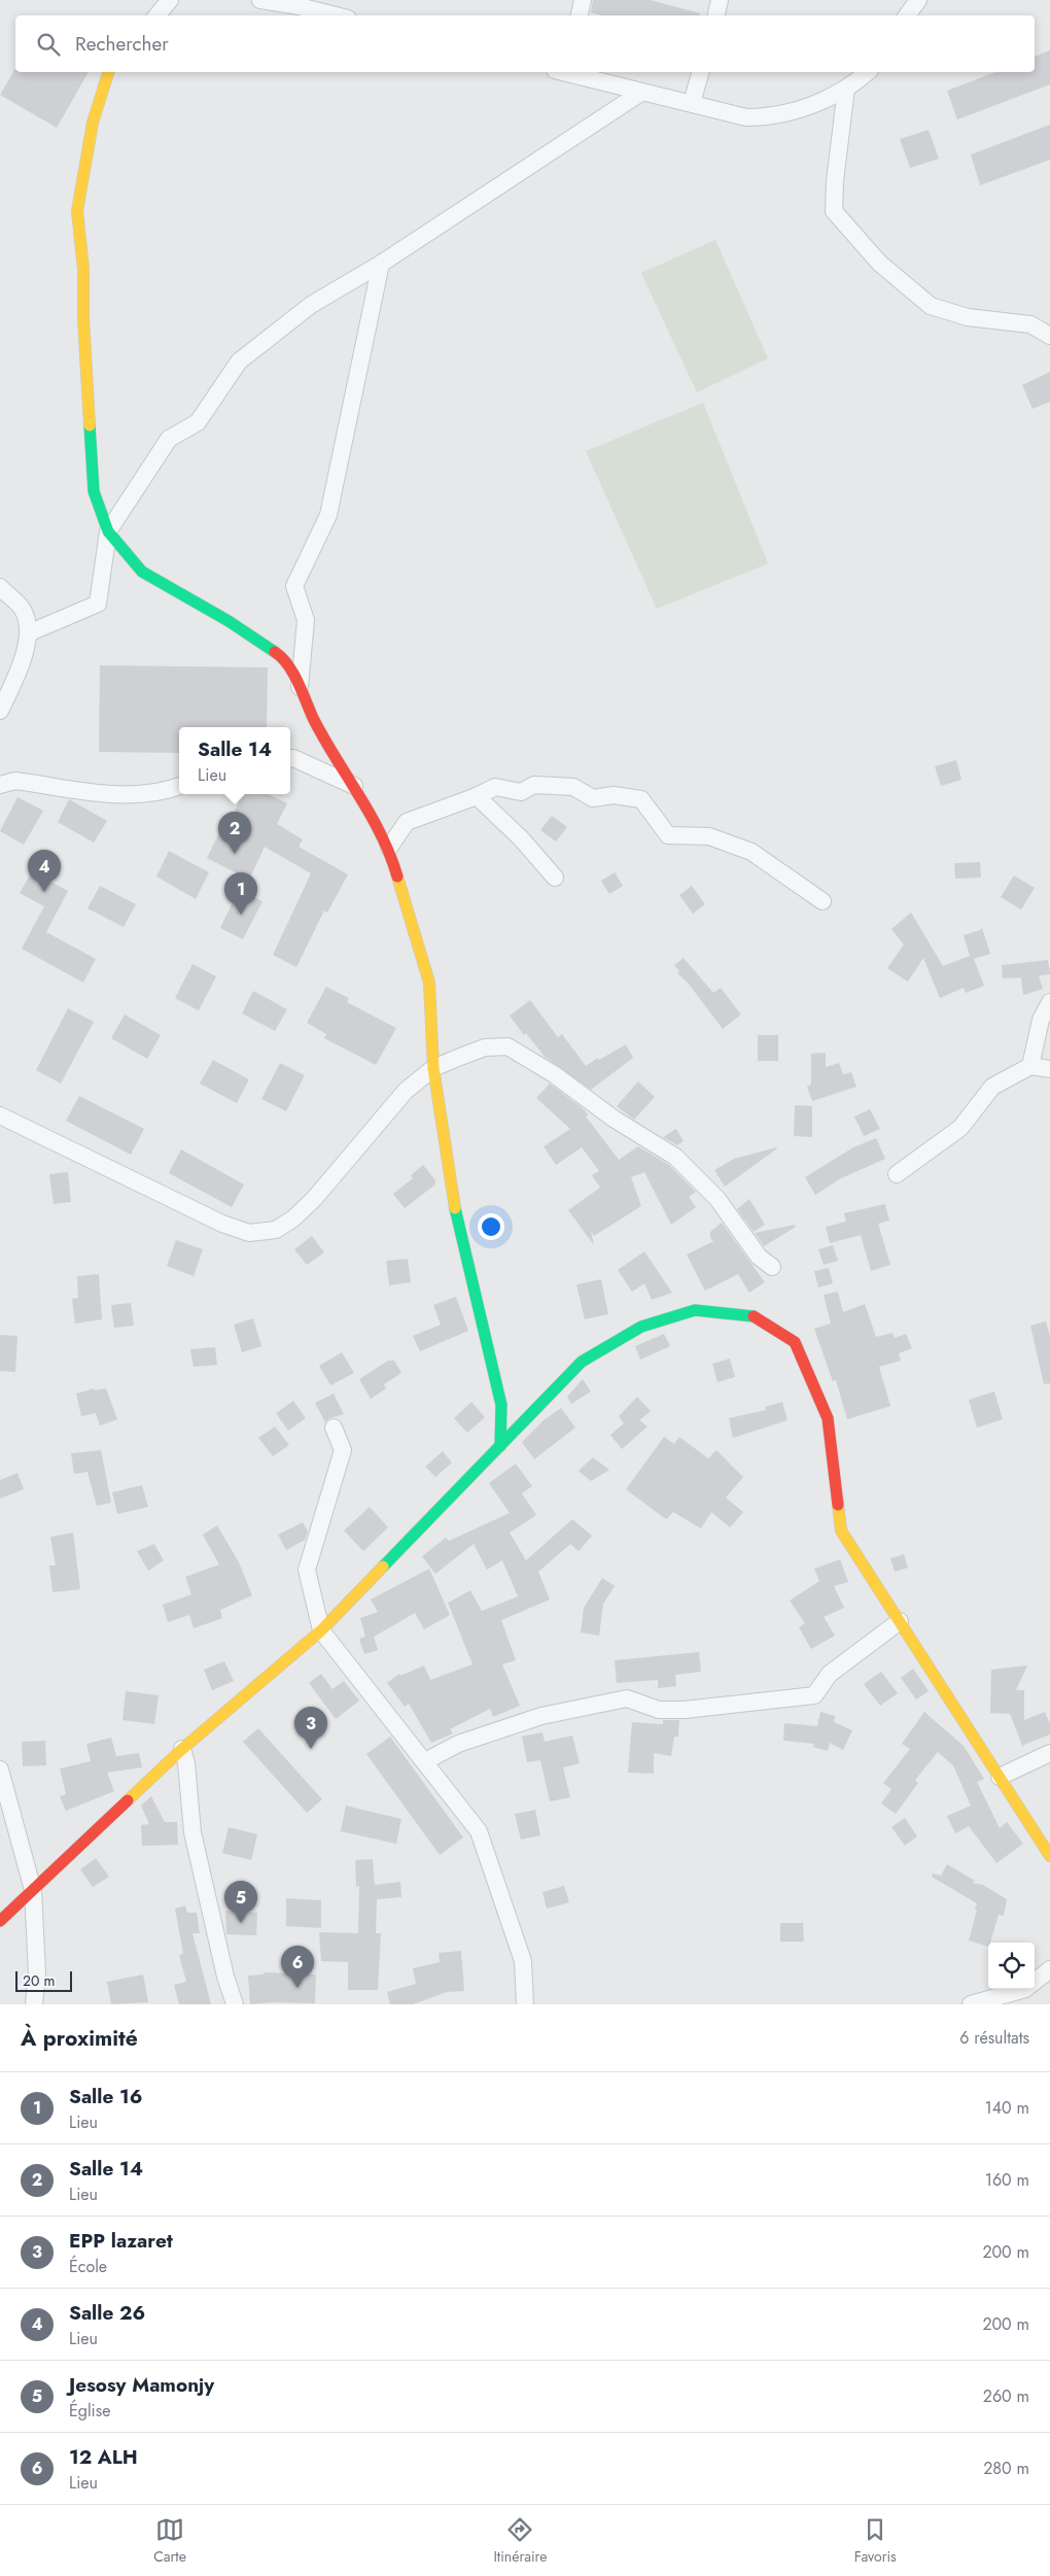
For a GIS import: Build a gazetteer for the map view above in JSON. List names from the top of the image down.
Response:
{
  "scale_bar": "20 m",
  "page": {
    "search": "Rechercher",
    "popup": ["Salle 14", "Lieu"],
    "pins": [
      "2",
      "4",
      "1",
      "3",
      "5",
      "6"
    ],
    "scale": "20 m",
    "heading": ["À proximité", "6 résultats"],
    "list": [
      {
        "mark": "1",
        "name": "Salle 16",
        "note": "Lieu",
        "value": "140 m"
      },
      {
        "mark": "2",
        "name": "Salle 14",
        "note": "Lieu",
        "value": "160 m"
      },
      {
        "mark": "3",
        "name": "EPP lazaret",
        "note": "École",
        "value": "200 m"
      },
      {
        "mark": "4",
        "name": "Salle 26",
        "note": "Lieu",
        "value": "200 m"
      },
      {
        "mark": "5",
        "name": "Jesosy Mamonjy",
        "note": "Église",
        "value": "260 m"
      },
      {
        "mark": "6",
        "name": "12 ALH",
        "note": "Lieu",
        "value": "280 m"
      }
    ],
    "nav": ["Carte", "Itinéraire", "Favoris"]
  }
}
